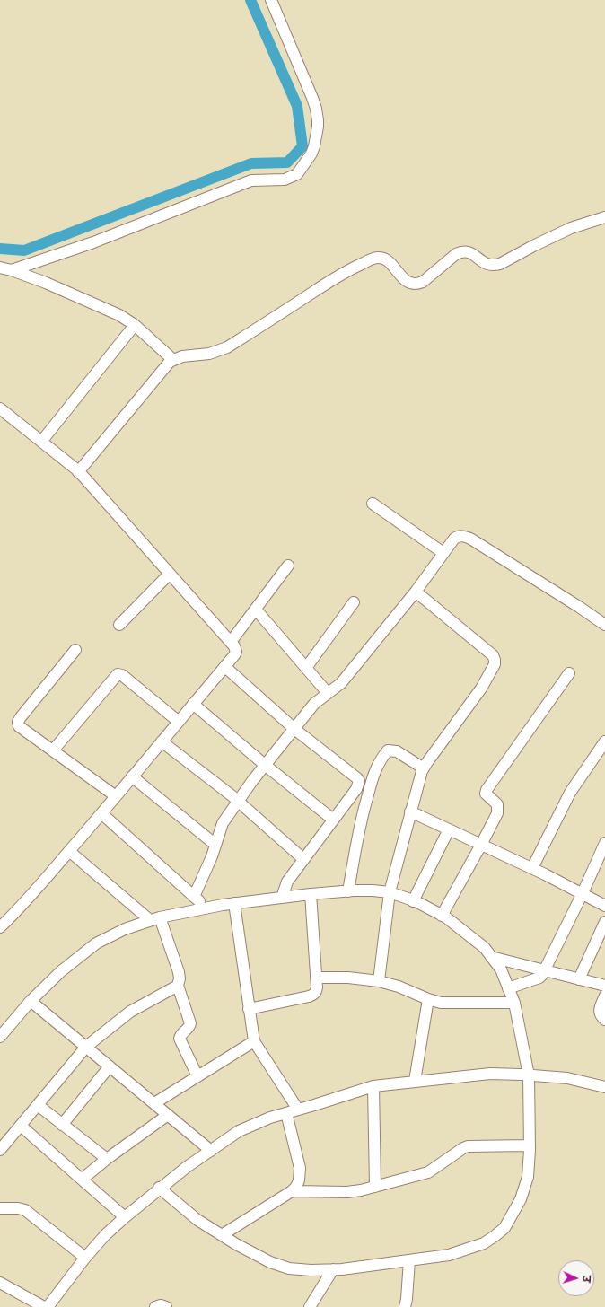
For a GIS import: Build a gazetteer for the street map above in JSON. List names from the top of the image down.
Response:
{
  "north": "right"
}
